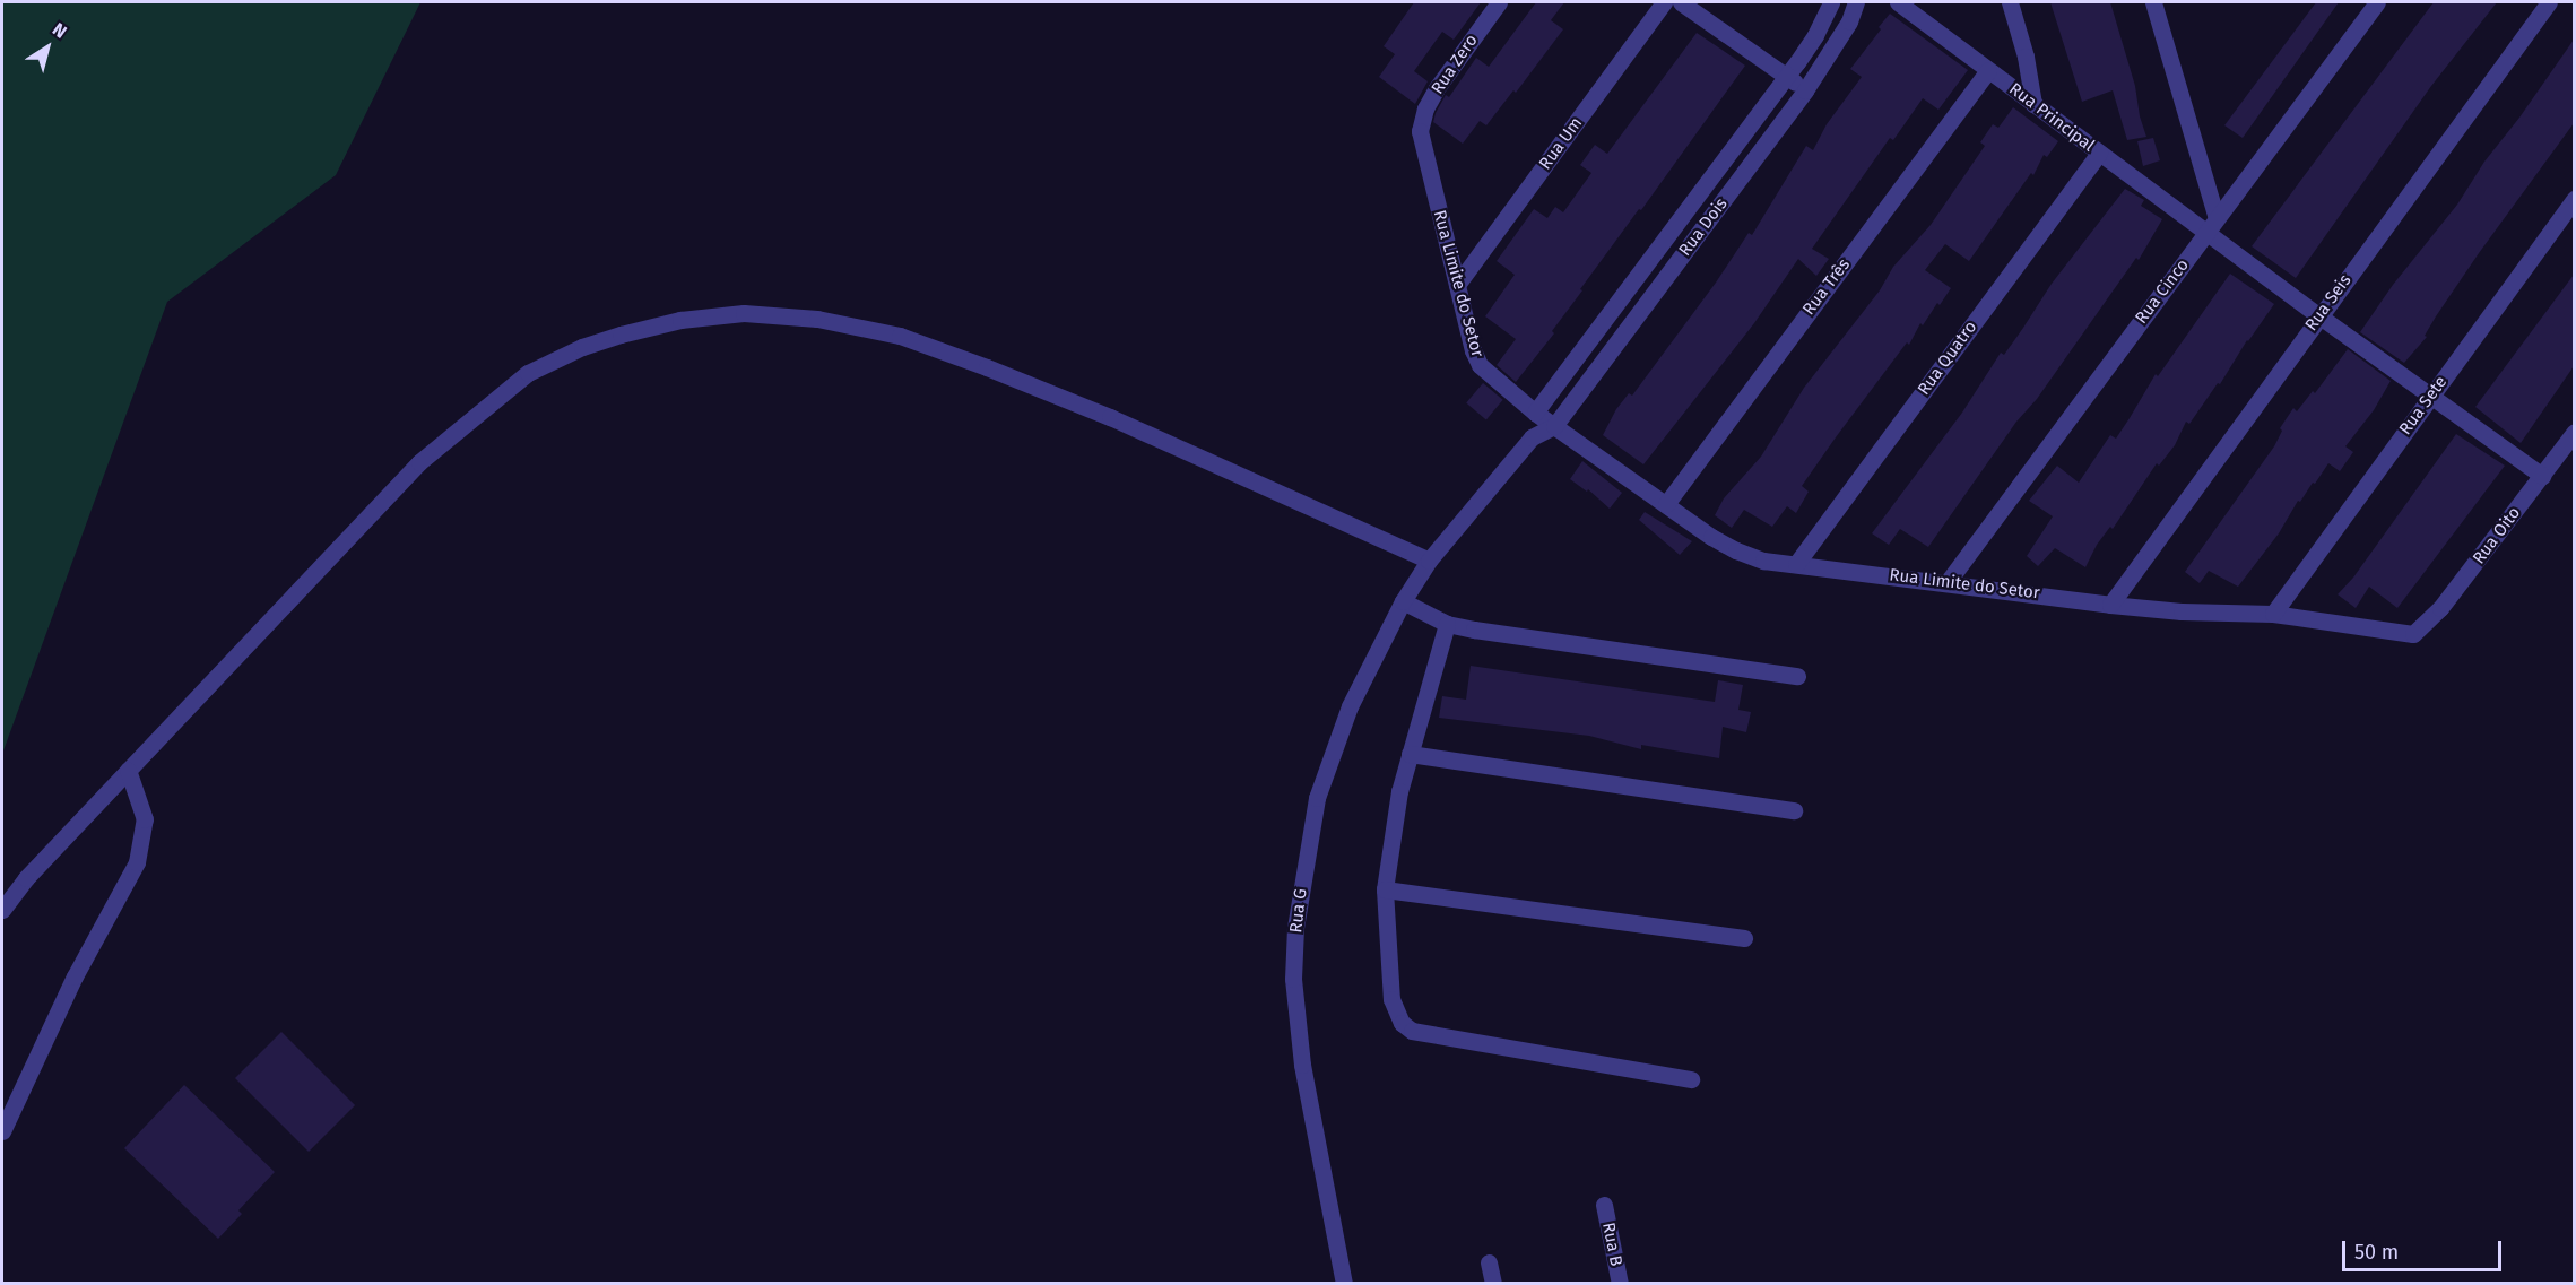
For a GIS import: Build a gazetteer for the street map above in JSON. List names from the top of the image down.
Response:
{
  "streets": {
    "street": [
      "Rua Zero",
      "Rua Principal",
      "Rua Um",
      "Rua Dois",
      "Rua Limite do Setor",
      "Rua Três",
      "Rua Cinco",
      "Rua Seis",
      "Rua Quatro",
      "Rua Sete",
      "Rua Oito",
      "Rua G",
      "Rua B"
    ]
  },
  "crossings": [
    ["Rua Zero", "Rua Limite do Setor"],
    ["Rua Principal", "Rua Três"],
    ["Rua Principal", "Rua Cinco"],
    ["Rua Principal", "Rua Seis"],
    ["Rua Principal", "Rua Quatro"],
    ["Rua Principal", "Rua Sete"],
    ["Rua Principal", "Rua Oito"],
    ["Rua Um", "Rua Limite do Setor"],
    ["Rua Dois", "Rua Limite do Setor"],
    ["Rua Dois", "Rua G"],
    ["Rua Limite do Setor", "Rua Três"],
    ["Rua Limite do Setor", "Rua Cinco"],
    ["Rua Limite do Setor", "Rua Seis"],
    ["Rua Limite do Setor", "Rua Quatro"],
    ["Rua Limite do Setor", "Rua Sete"],
    ["Rua Limite do Setor", "Rua Oito"]
  ],
  "scale_bar": "50 m",
  "north": "top right"
}
